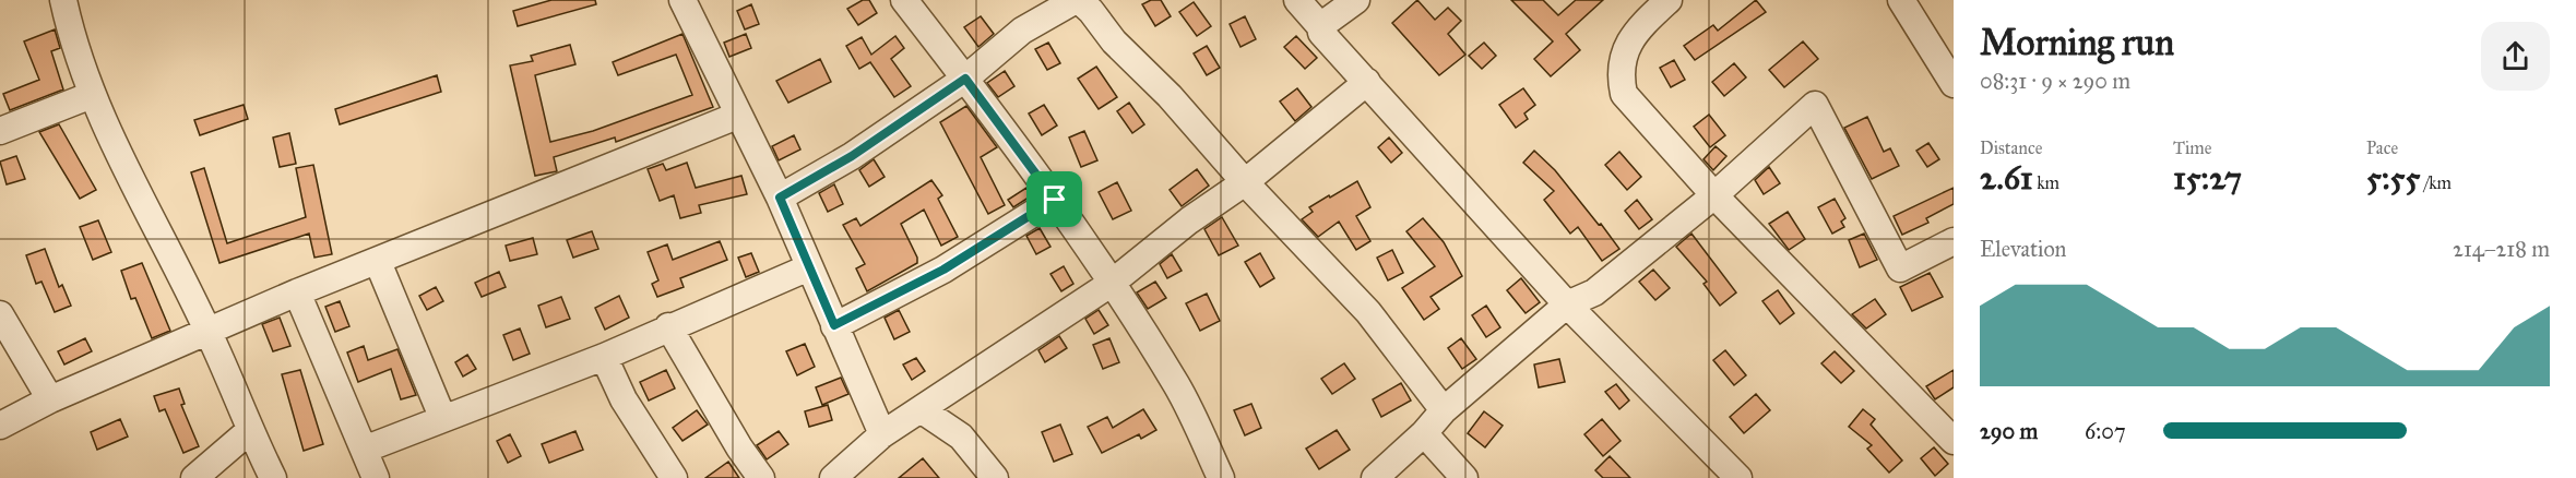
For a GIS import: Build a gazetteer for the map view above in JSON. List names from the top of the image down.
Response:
{
  "page": {
    "heading": ["Morning run", "08:31 · 9 × 290 m"],
    "stats": [
      ["Distance", "2.61 km"],
      ["Time", "15:27"],
      ["Pace", "5:55 /km"]
    ],
    "chart": ["Elevation", "214–218 m"],
    "list": [
      {
        "name": "290 m",
        "note": "6:07"
      }
    ]
  }
}
